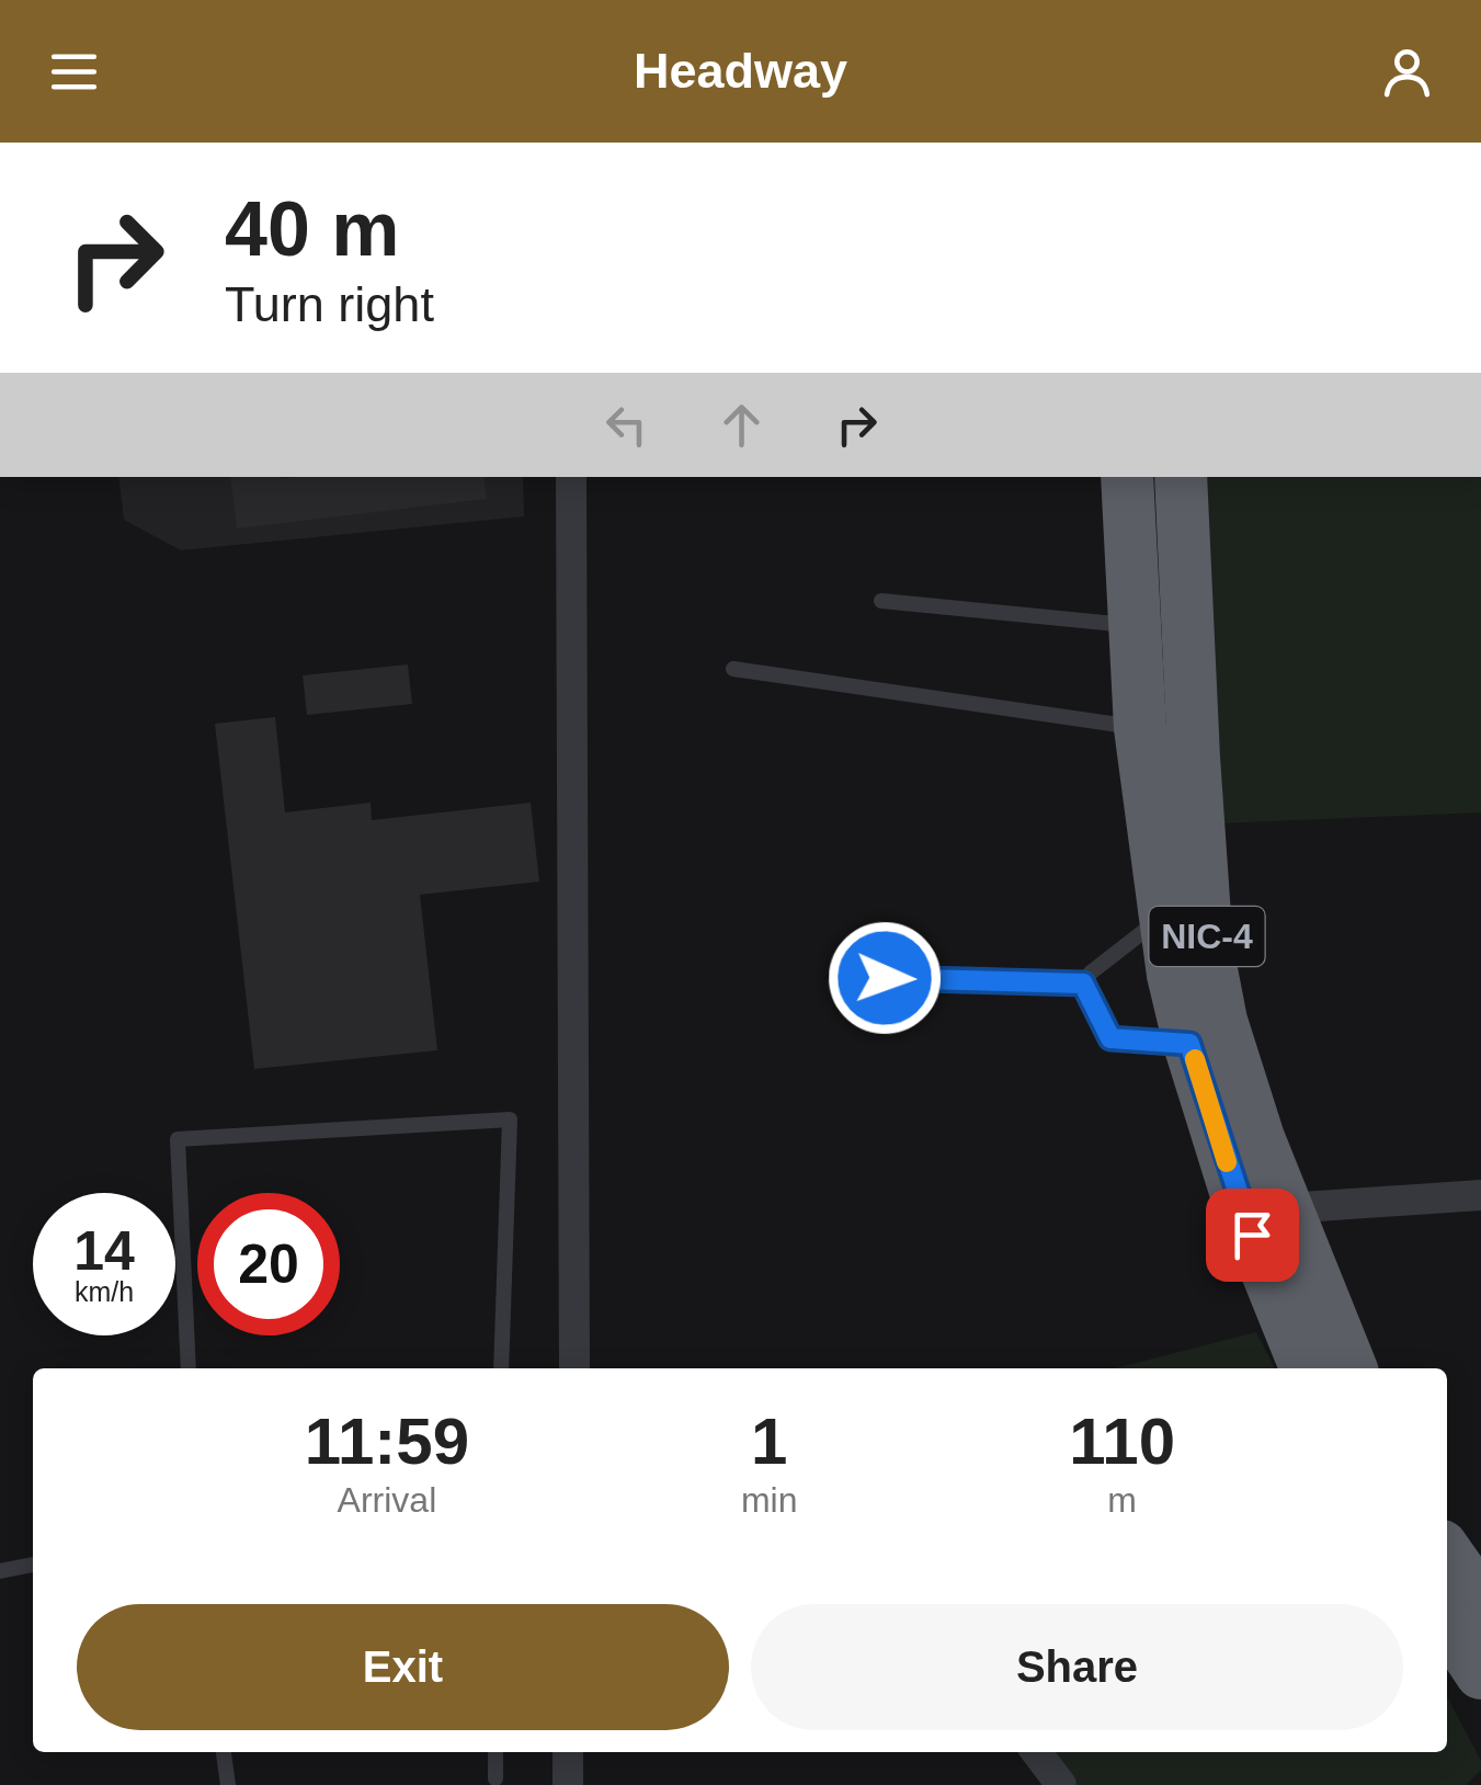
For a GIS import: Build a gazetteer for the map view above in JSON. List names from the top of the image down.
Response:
{
  "streets": {
    "highway": ["NIC-4"]
  },
  "page": {
    "header": "Headway",
    "turn": ["40 m", "Turn right"],
    "speed": "14 km/h",
    "limit": "20",
    "eta": [
      "11:59",
      "Arrival",
      "1",
      "min",
      "110",
      "m"
    ],
    "buttons": ["Exit", "Share"]
  }
}
